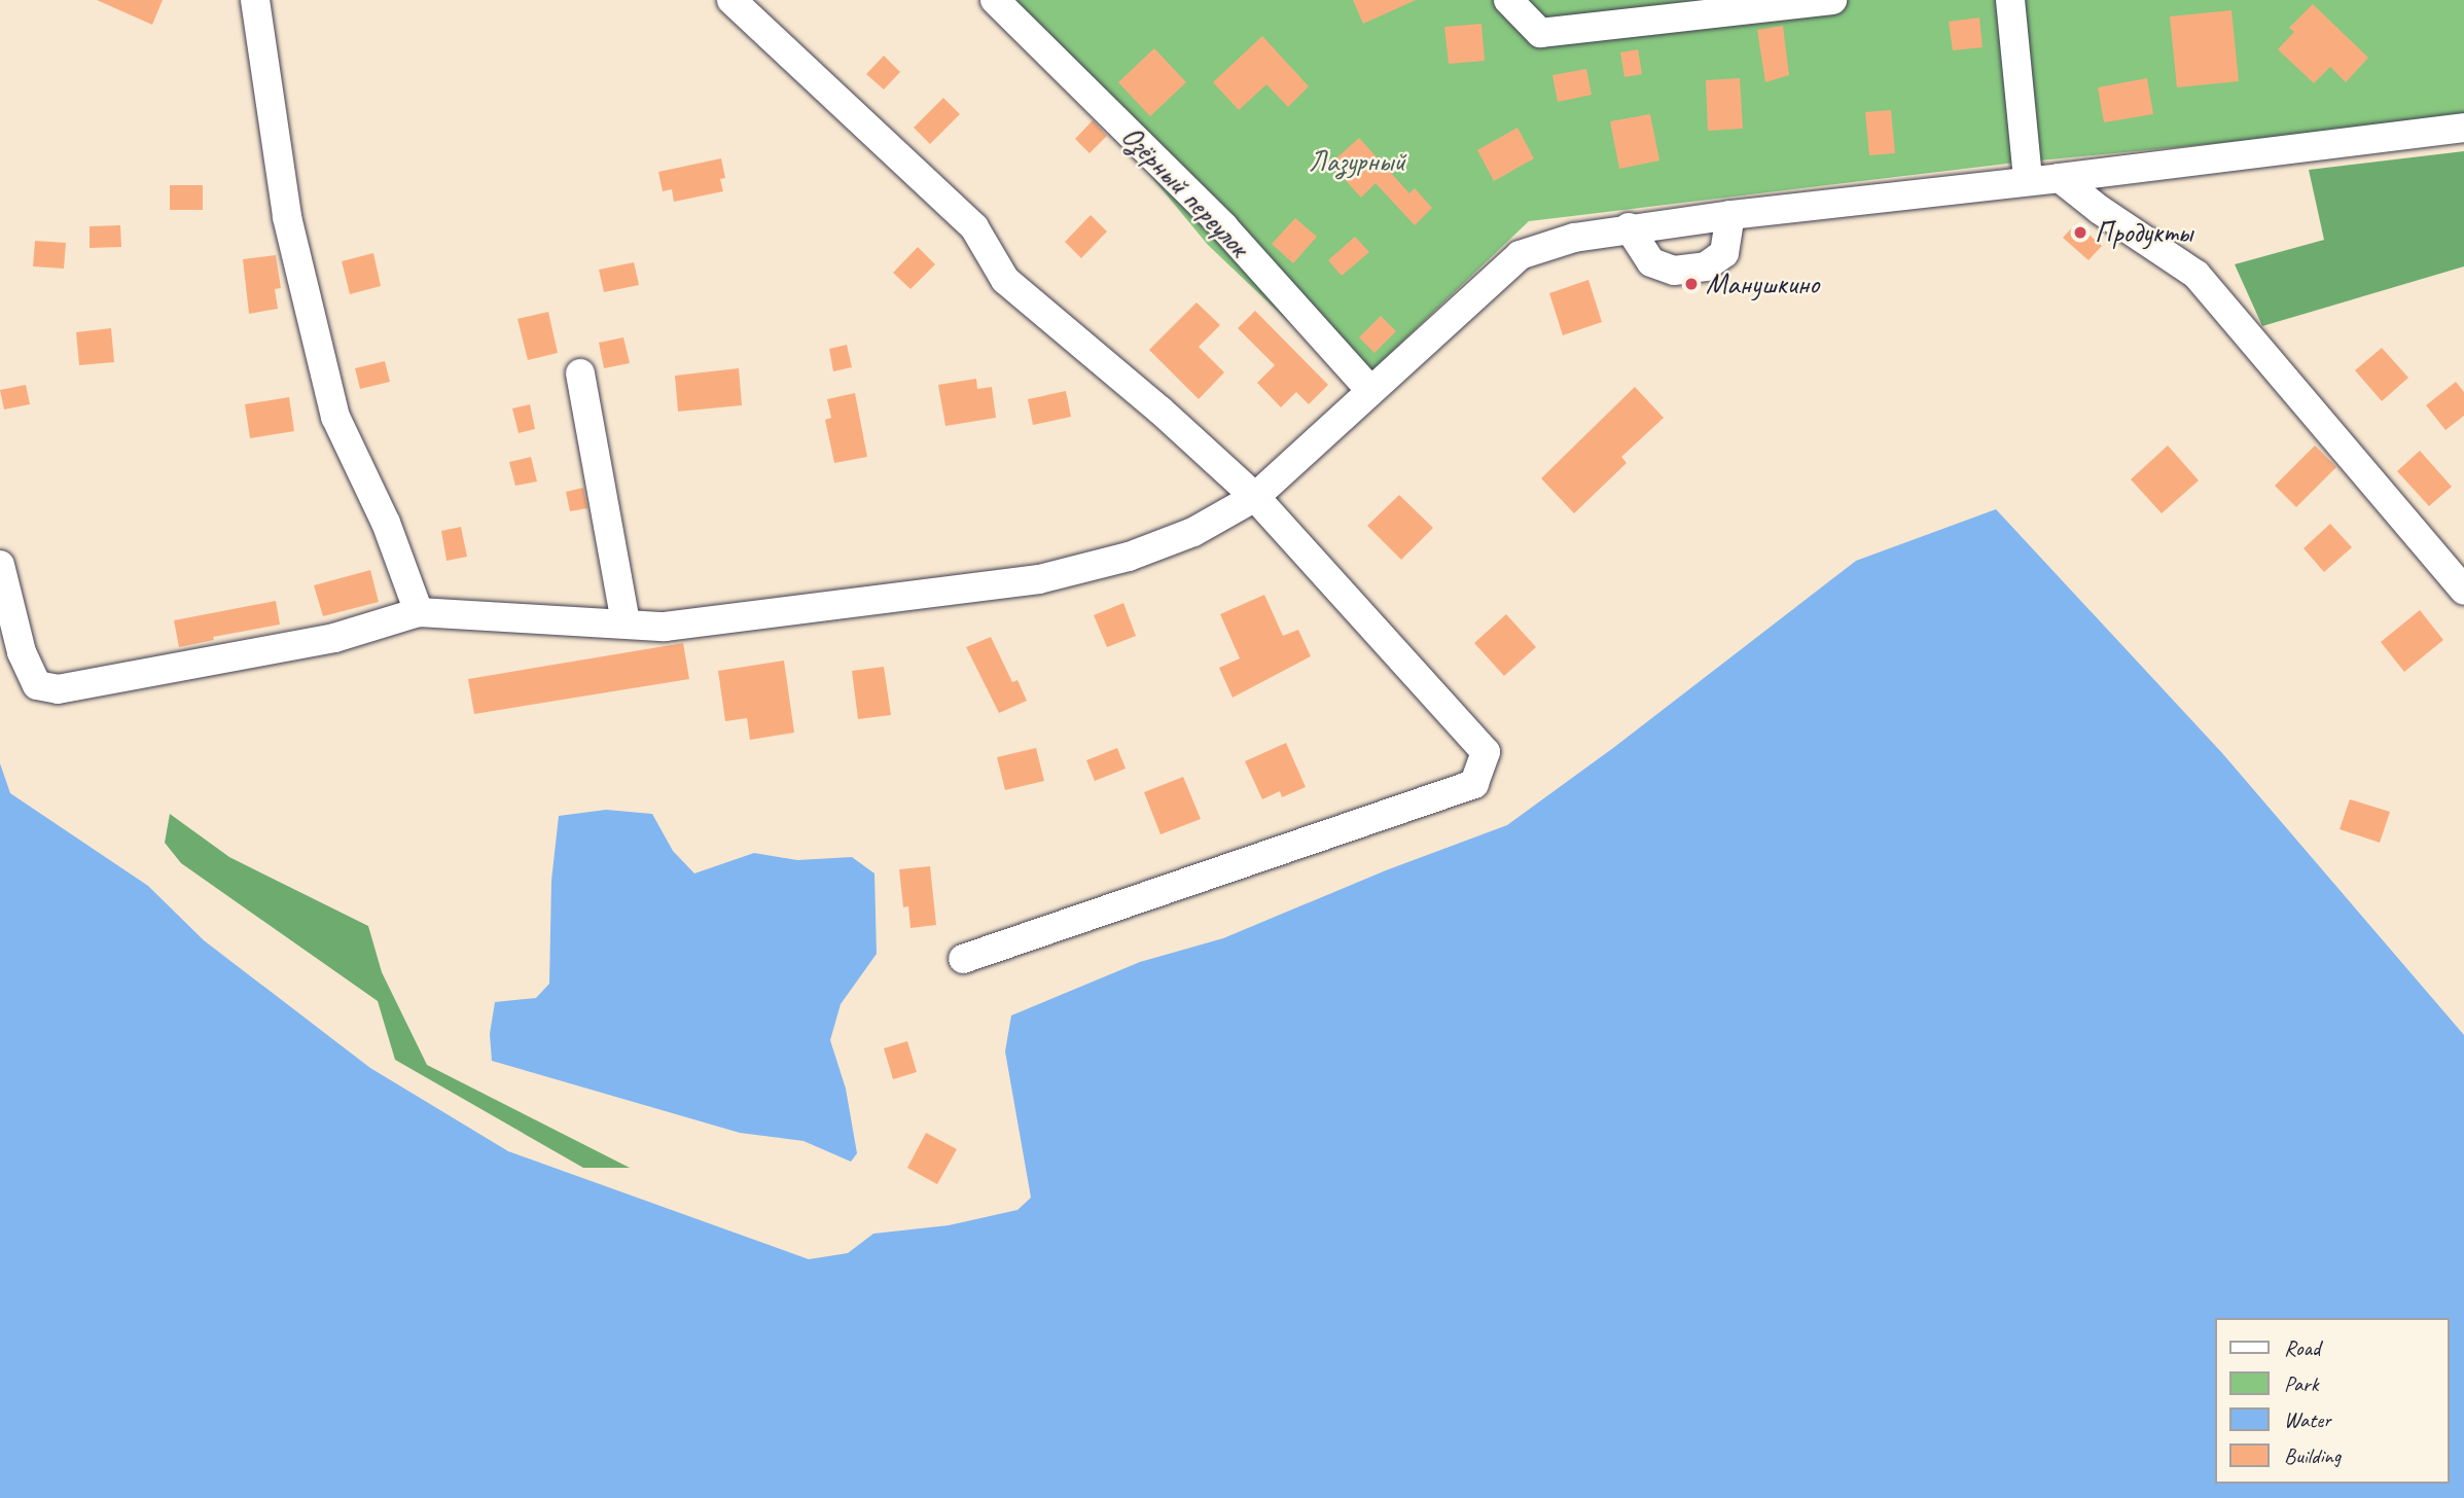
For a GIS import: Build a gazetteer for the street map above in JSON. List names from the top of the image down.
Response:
{
  "streets": {
    "street": ["Озёрный переулок"]
  },
  "parks": ["Лазурный"],
  "places": ["Продукты", "Манушкино"],
  "legend": [
    "Road",
    "Park",
    "Water",
    "Building"
  ]
}
